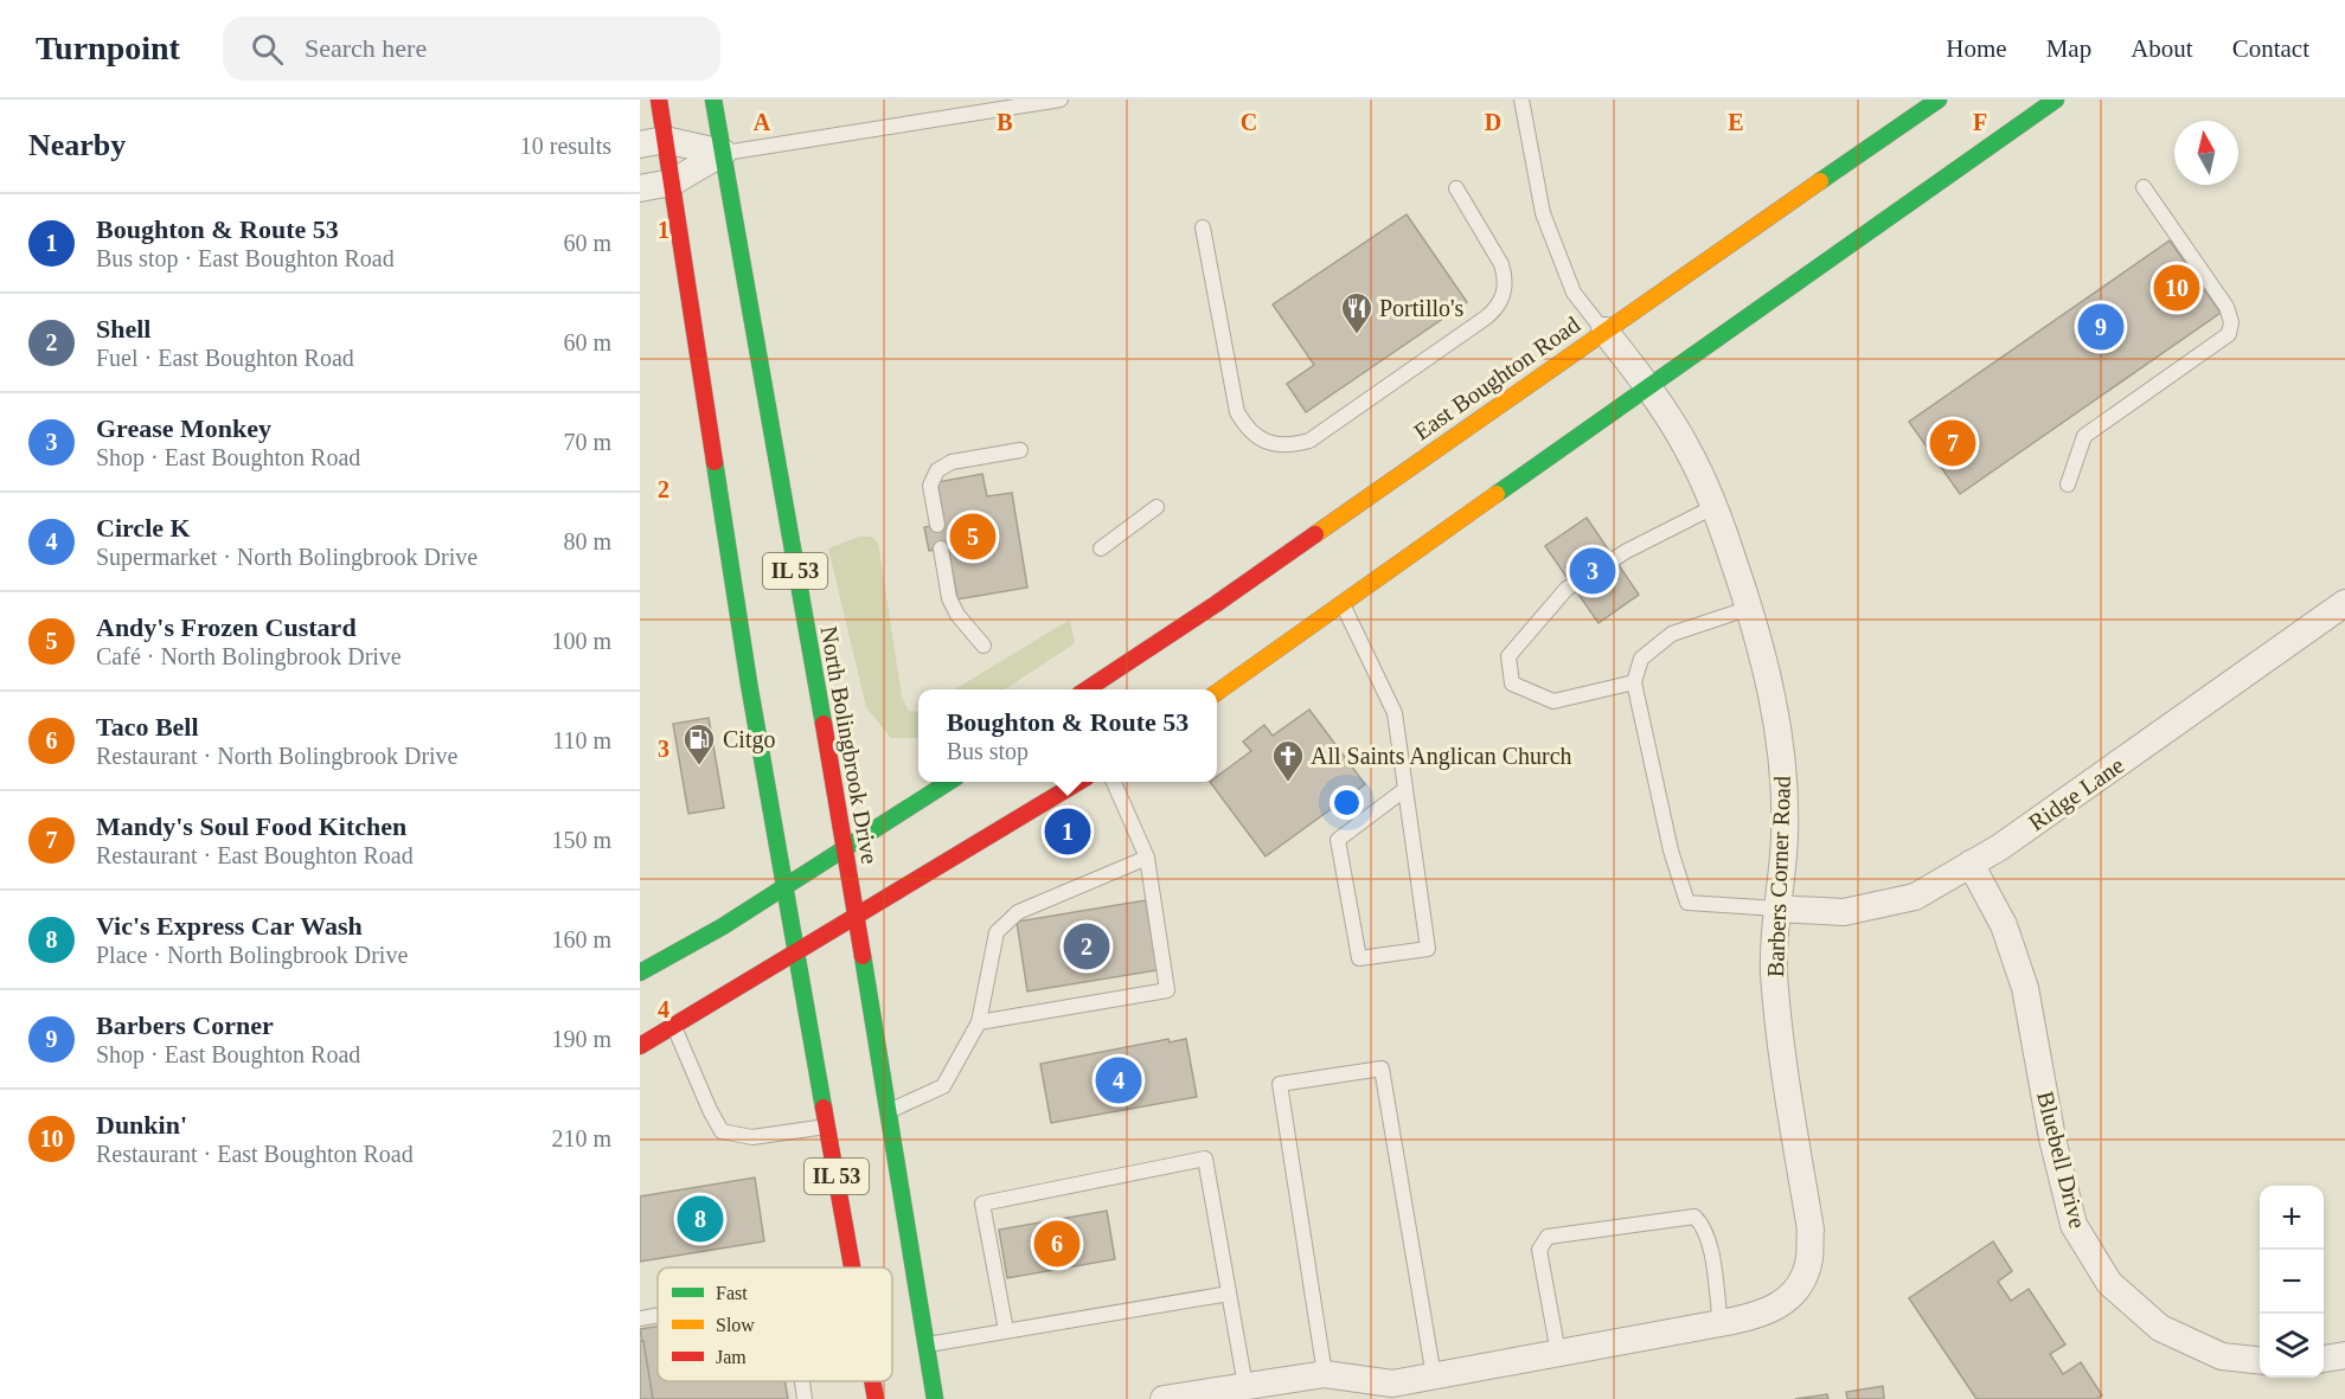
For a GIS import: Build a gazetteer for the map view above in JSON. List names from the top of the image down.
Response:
{
  "streets": {
    "main road": ["East Boughton Road", "IL 53", "North Bolingbrook Drive"],
    "street": ["Ridge Lane", "Barbers Corner Road", "Bluebell Drive"]
  },
  "crossings": [
    ["East Boughton Road", "Barbers Corner Road"],
    ["Ridge Lane", "Barbers Corner Road"],
    ["Ridge Lane", "Bluebell Drive"]
  ],
  "places": {
    "restaurant": ["Portillo's"],
    "fuel station": ["Citgo"],
    "church": ["All Saints Anglican Church"]
  },
  "legend": ["Fast", "Slow", "Jam"],
  "north": "top",
  "page": {
    "header": "Turnpoint",
    "search": "Search here",
    "nav": [
      "Home",
      "Map",
      "About",
      "Contact"
    ],
    "heading": ["Nearby", "10 results"],
    "list": [
      {
        "mark": "1",
        "name": "Boughton & Route 53",
        "note": "Bus stop · East Boughton Road",
        "value": "60 m"
      },
      {
        "mark": "2",
        "name": "Shell",
        "note": "Fuel · East Boughton Road",
        "value": "60 m"
      },
      {
        "mark": "3",
        "name": "Grease Monkey",
        "note": "Shop · East Boughton Road",
        "value": "70 m"
      },
      {
        "mark": "4",
        "name": "Circle K",
        "note": "Supermarket · North Bolingbrook Drive",
        "value": "80 m"
      },
      {
        "mark": "5",
        "name": "Andy's Frozen Custard",
        "note": "Café · North Bolingbrook Drive",
        "value": "100 m"
      },
      {
        "mark": "6",
        "name": "Taco Bell",
        "note": "Restaurant · North Bolingbrook Drive",
        "value": "110 m"
      },
      {
        "mark": "7",
        "name": "Mandy's Soul Food Kitchen",
        "note": "Restaurant · East Boughton Road",
        "value": "150 m"
      },
      {
        "mark": "8",
        "name": "Vic's Express Car Wash",
        "note": "Place · North Bolingbrook Drive",
        "value": "160 m"
      },
      {
        "mark": "9",
        "name": "Barbers Corner",
        "note": "Shop · East Boughton Road",
        "value": "190 m"
      },
      {
        "mark": "10",
        "name": "Dunkin'",
        "note": "Restaurant · East Boughton Road",
        "value": "210 m"
      }
    ],
    "pins": [
      "10",
      "9",
      "7",
      "5",
      "3",
      "1",
      "2",
      "4",
      "8",
      "6"
    ],
    "popup": ["Boughton & Route 53", "Bus stop"],
    "map_buttons": ["+", "−"]
  },
  "grid": {
    "columns": [
      "A",
      "B",
      "C",
      "D",
      "E",
      "F"
    ],
    "rows": [
      "1",
      "2",
      "3",
      "4"
    ]
  }
}
